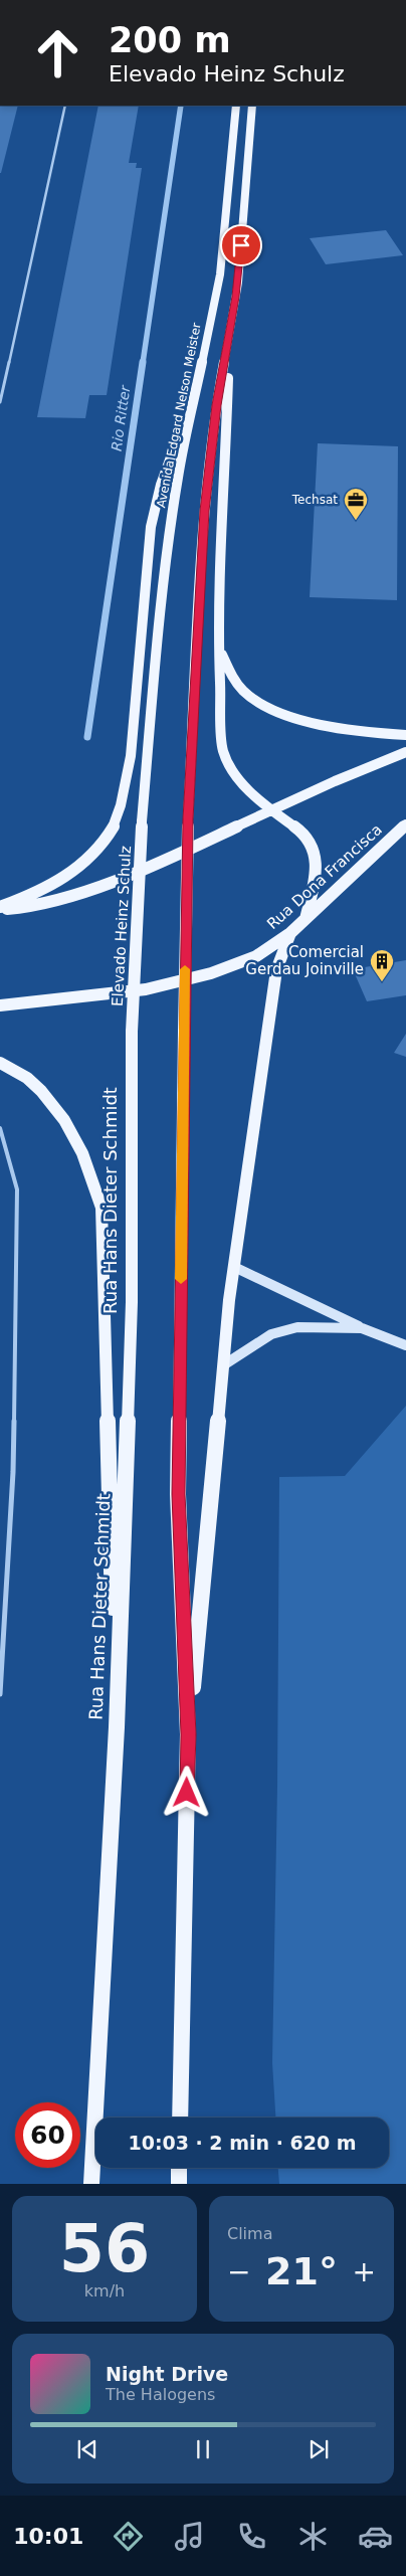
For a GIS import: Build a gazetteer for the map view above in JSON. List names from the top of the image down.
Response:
{
  "streets": {
    "main road": [
      "Avenida Edgard Nelson Meister",
      "Rua Dona Francisca",
      "Elevado Heinz Schulz",
      "Rua Hans Dieter Schmidt"
    ]
  },
  "crossings": [
    ["Avenida Edgard Nelson Meister", "Elevado Heinz Schulz"],
    ["Elevado Heinz Schulz", "Rua Hans Dieter Schmidt"]
  ],
  "water": ["Rio Ritter"],
  "places": {
    "office": ["Techsat"],
    "building": ["Comercial Gerdau Joinville"]
  },
  "page": {
    "turn": ["200 m", "Elevado Heinz Schulz"],
    "limit": "60",
    "trip": "10:03 · 2 min · 620 m",
    "tile": [
      ["56", "km/h"],
      "Clima"
    ],
    "heat": ["−", "21°", "+"],
    "song": ["Night Drive", "The Halogens"],
    "tabs": "10:01"
  }
}
